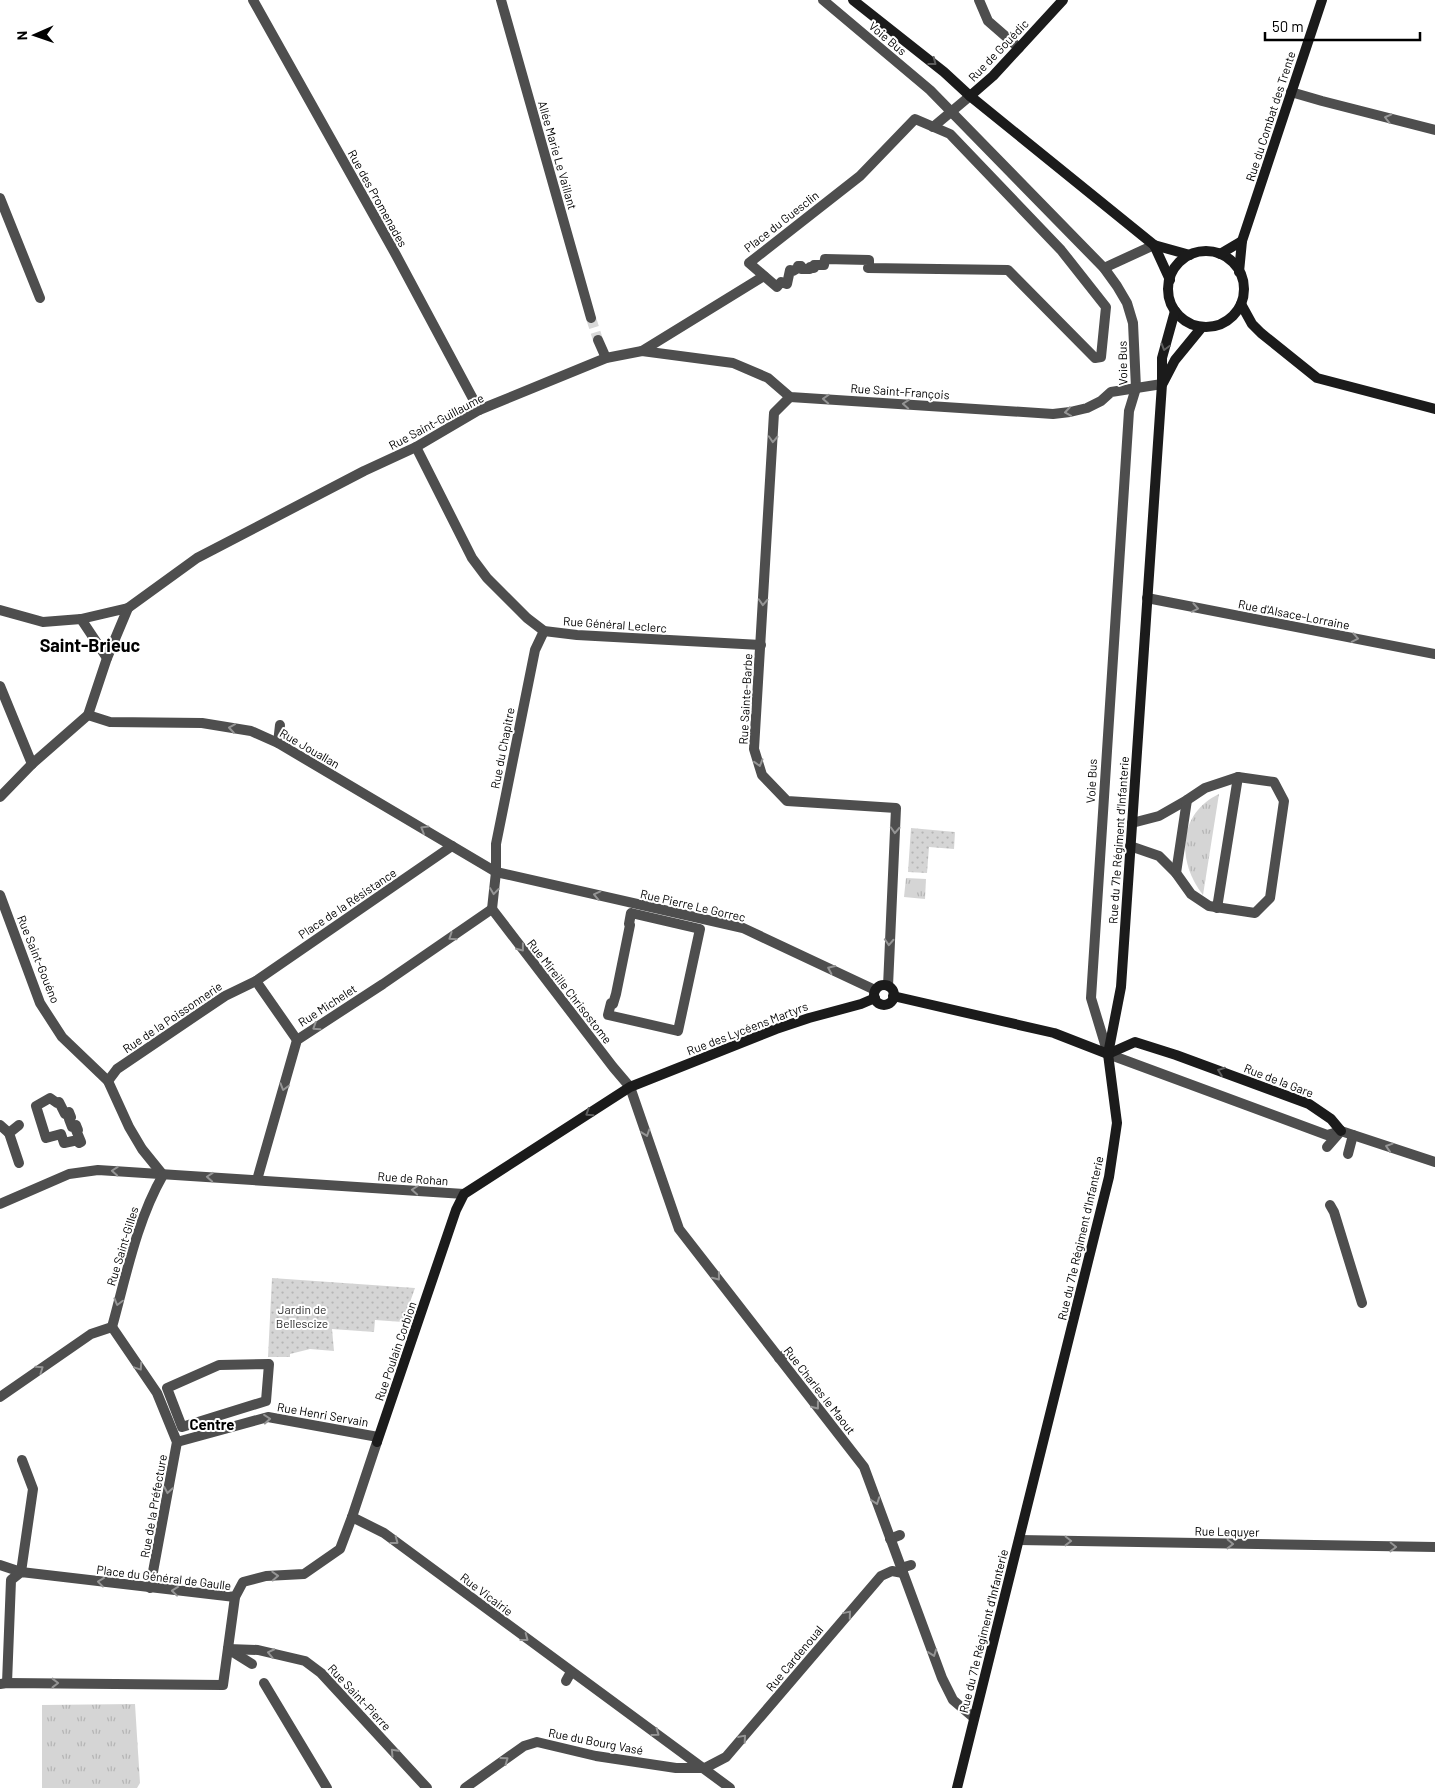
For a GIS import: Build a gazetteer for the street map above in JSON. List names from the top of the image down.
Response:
{
  "streets": {
    "main road": [
      "Rue de Gouédic",
      "Rue du Combat des Trente",
      "Rue du 71e Régiment d'Infanterie",
      "Rue des Lycéens Martyrs",
      "Rue de la Gare",
      "Rue de Rohan",
      "Rue Poulain Corbion"
    ],
    "street": [
      "Voie Bus",
      "Allée Marie Le Vaillant",
      "Rue des Promenades",
      "Place du Guesclin",
      "Rue Saint-François",
      "Rue Saint-Guillaume",
      "Rue d'Alsace-Lorraine",
      "Rue Général Leclerc",
      "Rue Sainte-Barbe",
      "Rue Jouallan",
      "Rue du Chapitre",
      "Place de la Résistance",
      "Rue Pierre Le Gorrec",
      "Rue Saint-Gouéno",
      "Rue Mireille Chrisostome",
      "Rue Michelet",
      "Rue de la Poissonnerie",
      "Rue Saint-Gilles",
      "Rue Charles le Maout",
      "Rue Henri Servain",
      "Rue de la Préfecture",
      "Rue Lequyer",
      "Place du Général de Gaulle",
      "Rue Vicairie",
      "Rue Cardenoual",
      "Rue Saint-Pierre",
      "Rue du Bourg Vasé"
    ]
  },
  "crossings": [
    ["Voie Bus", "Rue Saint-François"],
    ["Voie Bus", "Rue du 71e Régiment d'Infanterie"],
    ["Voie Bus", "Rue de la Gare"],
    ["Rue du Combat des Trente", "Rue du 71e Régiment d'Infanterie"],
    ["Rue des Promenades", "Rue Saint-Guillaume"],
    ["Place du Guesclin", "Rue Saint-Guillaume"],
    ["Rue Saint-François", "Rue Sainte-Barbe"],
    ["Rue Saint-François", "Rue du 71e Régiment d'Infanterie"],
    ["Rue Saint-Guillaume", "Rue Général Leclerc"],
    ["Rue d'Alsace-Lorraine", "Rue du 71e Régiment d'Infanterie"],
    ["Rue Général Leclerc", "Rue Sainte-Barbe"],
    ["Rue Général Leclerc", "Rue du Chapitre"],
    ["Rue Sainte-Barbe", "Rue Pierre Le Gorrec"],
    ["Rue Sainte-Barbe", "Rue des Lycéens Martyrs"],
    ["Rue Jouallan", "Rue du Chapitre"],
    ["Rue Jouallan", "Place de la Résistance"],
    ["Rue Jouallan", "Rue Pierre Le Gorrec"],
    ["Rue du Chapitre", "Rue Pierre Le Gorrec"],
    ["Rue du Chapitre", "Rue Mireille Chrisostome"],
    ["Rue du Chapitre", "Rue Michelet"],
    ["Rue du 71e Régiment d'Infanterie", "Rue de la Gare"],
    ["Rue du 71e Régiment d'Infanterie", "Rue Charles le Maout"],
    ["Rue du 71e Régiment d'Infanterie", "Rue Lequyer"],
    ["Place de la Résistance", "Rue de la Poissonnerie"],
    ["Rue Pierre Le Gorrec", "Rue des Lycéens Martyrs"],
    ["Rue Saint-Gouéno", "Rue de la Poissonnerie"],
    ["Rue Saint-Gouéno", "Rue de Rohan"],
    ["Rue Saint-Gouéno", "Rue Saint-Gilles"],
    ["Rue Mireille Chrisostome", "Rue Michelet"],
    ["Rue Mireille Chrisostome", "Rue des Lycéens Martyrs"],
    ["Rue Mireille Chrisostome", "Rue de Rohan"],
    ["Rue Mireille Chrisostome", "Rue Charles le Maout"],
    ["Rue Michelet", "Rue de Rohan"],
    ["Rue des Lycéens Martyrs", "Rue de Rohan"],
    ["Rue des Lycéens Martyrs", "Rue Charles le Maout"],
    ["Rue de Rohan", "Rue Saint-Gilles"],
    ["Rue de Rohan", "Rue Poulain Corbion"],
    ["Rue de Rohan", "Rue Charles le Maout"],
    ["Rue Saint-Gilles", "Rue de la Préfecture"],
    ["Rue Poulain Corbion", "Rue Henri Servain"],
    ["Rue Poulain Corbion", "Rue Vicairie"],
    ["Rue Charles le Maout", "Rue Cardenoual"],
    ["Rue Henri Servain", "Rue de la Préfecture"],
    ["Rue de la Préfecture", "Place du Général de Gaulle"],
    ["Place du Général de Gaulle", "Rue Saint-Pierre"],
    ["Rue Vicairie", "Rue Cardenoual"],
    ["Rue Vicairie", "Rue du Bourg Vasé"],
    ["Rue Cardenoual", "Rue du Bourg Vasé"]
  ],
  "one_way": [
    "Rue Saint-François",
    "Rue d'Alsace-Lorraine",
    "Rue Sainte-Barbe",
    "Rue Jouallan",
    "Rue Pierre Le Gorrec",
    "Rue Mireille Chrisostome",
    "Rue Michelet",
    "Rue de la Gare",
    "Rue de Rohan",
    "Rue Saint-Gilles",
    "Rue Charles le Maout",
    "Rue Henri Servain",
    "Rue de la Préfecture",
    "Rue Lequyer",
    "Rue Vicairie",
    "Rue Cardenoual",
    "Rue du Bourg Vasé"
  ],
  "districts": ["Saint-Brieuc", "Centre"],
  "parks": ["Jardin de Bellescize"],
  "scale_bar": "50 m",
  "north": "left"
}
